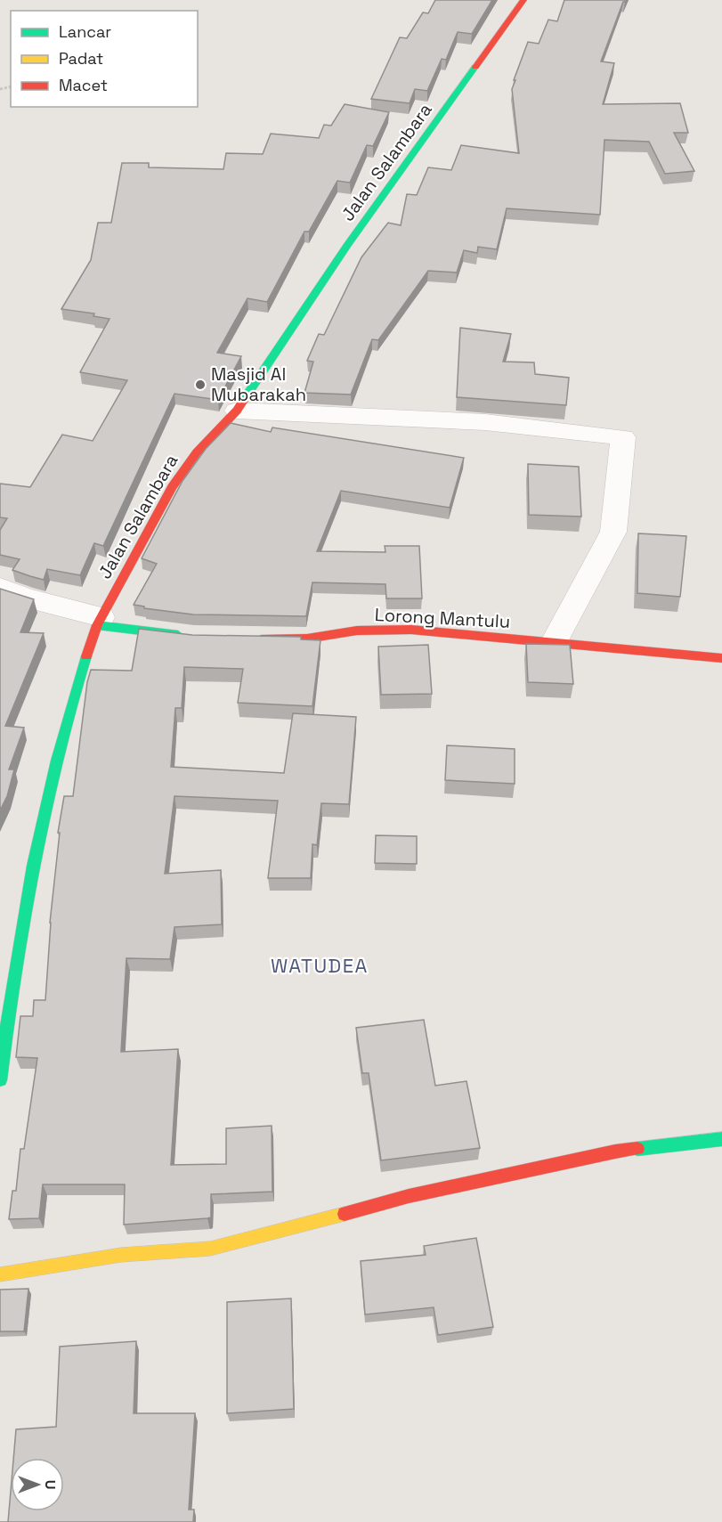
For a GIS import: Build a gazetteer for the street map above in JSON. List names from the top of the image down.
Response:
{
  "streets": {
    "street": ["Jalan Salambara", "Lorong Mantulu"]
  },
  "districts": ["WATUDEA"],
  "places": ["Masjid Al Mubarakah"],
  "legend": ["Lancar", "Padat", "Macet"],
  "north": "right"
}
